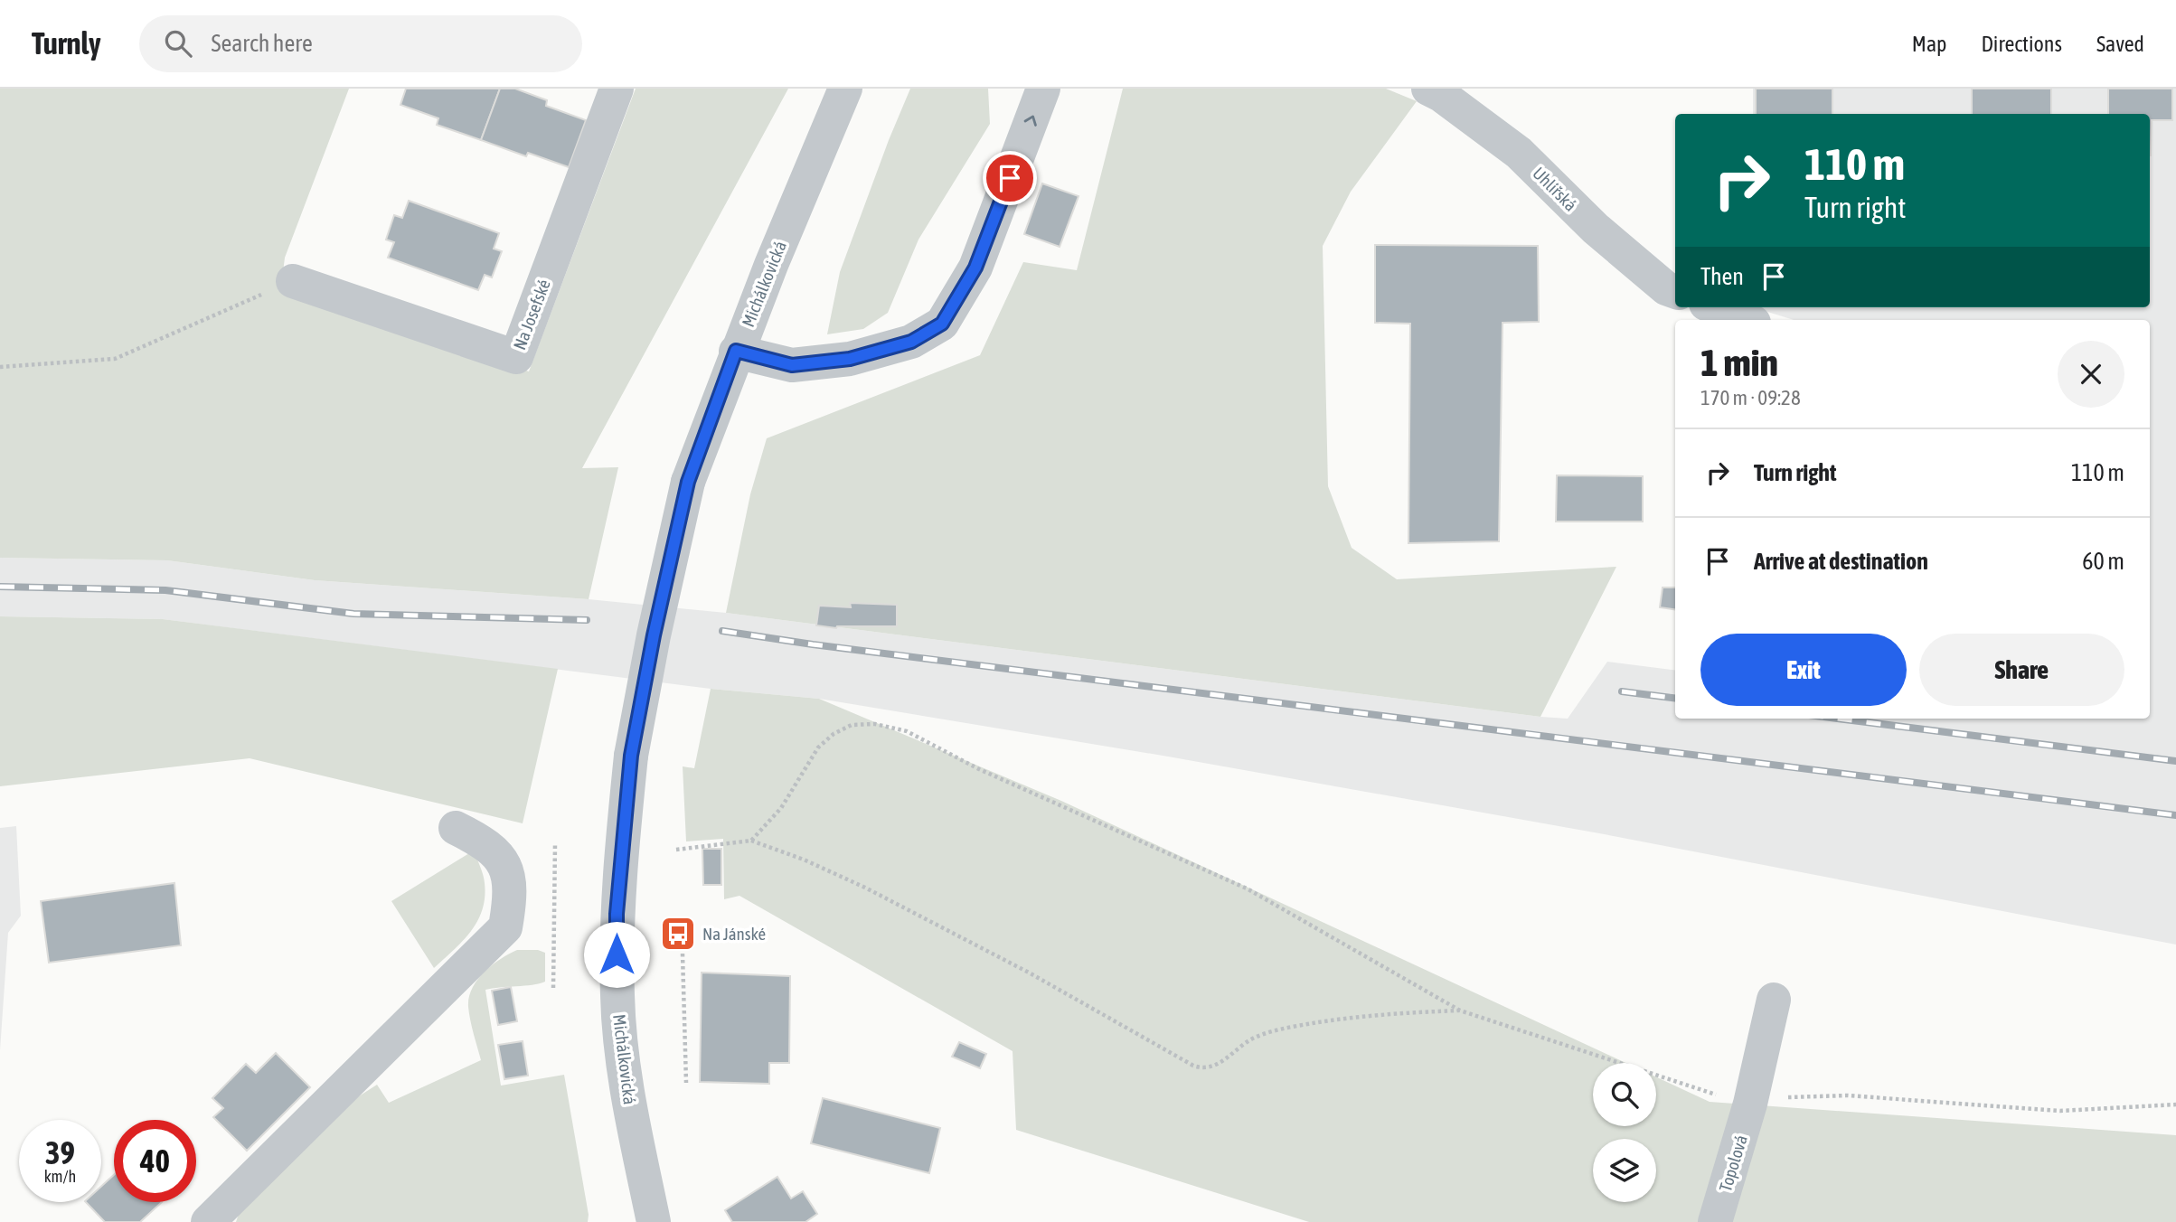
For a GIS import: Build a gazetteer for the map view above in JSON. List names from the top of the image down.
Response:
{
  "streets": {
    "street": [
      "Uhlířská",
      "Michálkovická",
      "Na Josefské",
      "Topolová"
    ]
  },
  "places": {
    "bus stop": ["Na Jánské"]
  },
  "page": {
    "header": "Turnly",
    "search": "Search here",
    "nav": ["Map", "Directions", "Saved"],
    "turn": ["110 m", "Turn right"],
    "then": "Then",
    "heading": ["1 min", "170 m · 09:28"],
    "list": [
      {
        "name": "Turn right",
        "value": "110 m"
      },
      {
        "name": "Arrive at destination",
        "value": "60 m"
      }
    ],
    "buttons": ["Exit", "Share"],
    "speed": "39 km/h",
    "limit": "40"
  }
}
